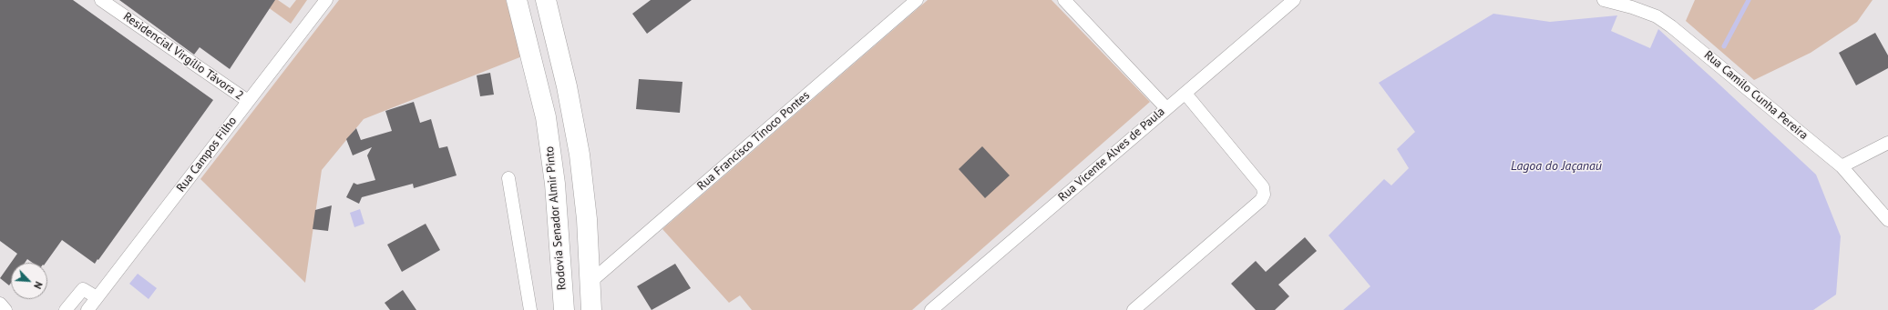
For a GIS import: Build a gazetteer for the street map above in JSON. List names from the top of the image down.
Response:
{
  "streets": {
    "main road": ["Rodovia Senador Almir Pinto"],
    "street": [
      "Residencial Virgílio Távora 2",
      "Rua Camilo Cunha Pereira",
      "Rua Francisco Tinoco Pontes",
      "Rua Campos Filho",
      "Rua Vicente Alves de Paula"
    ]
  },
  "crossings": [
    ["Residencial Virgílio Távora 2", "Rua Campos Filho"]
  ],
  "water": ["Lagoa do Jaçanaú"],
  "north": "bottom right"
}
